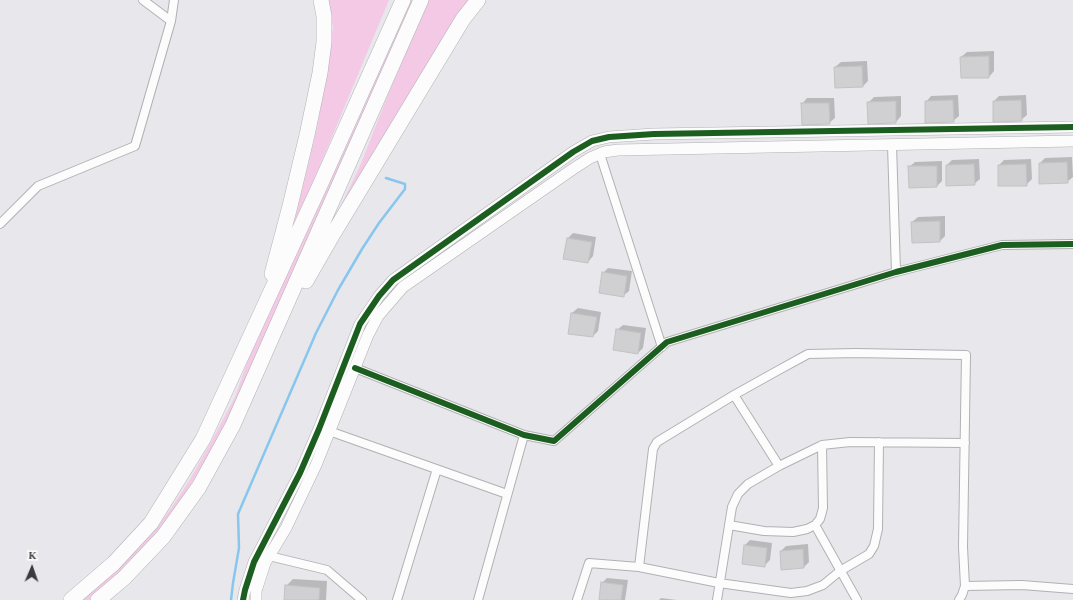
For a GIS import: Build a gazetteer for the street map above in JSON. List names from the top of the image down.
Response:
{
  "north": "top"
}
